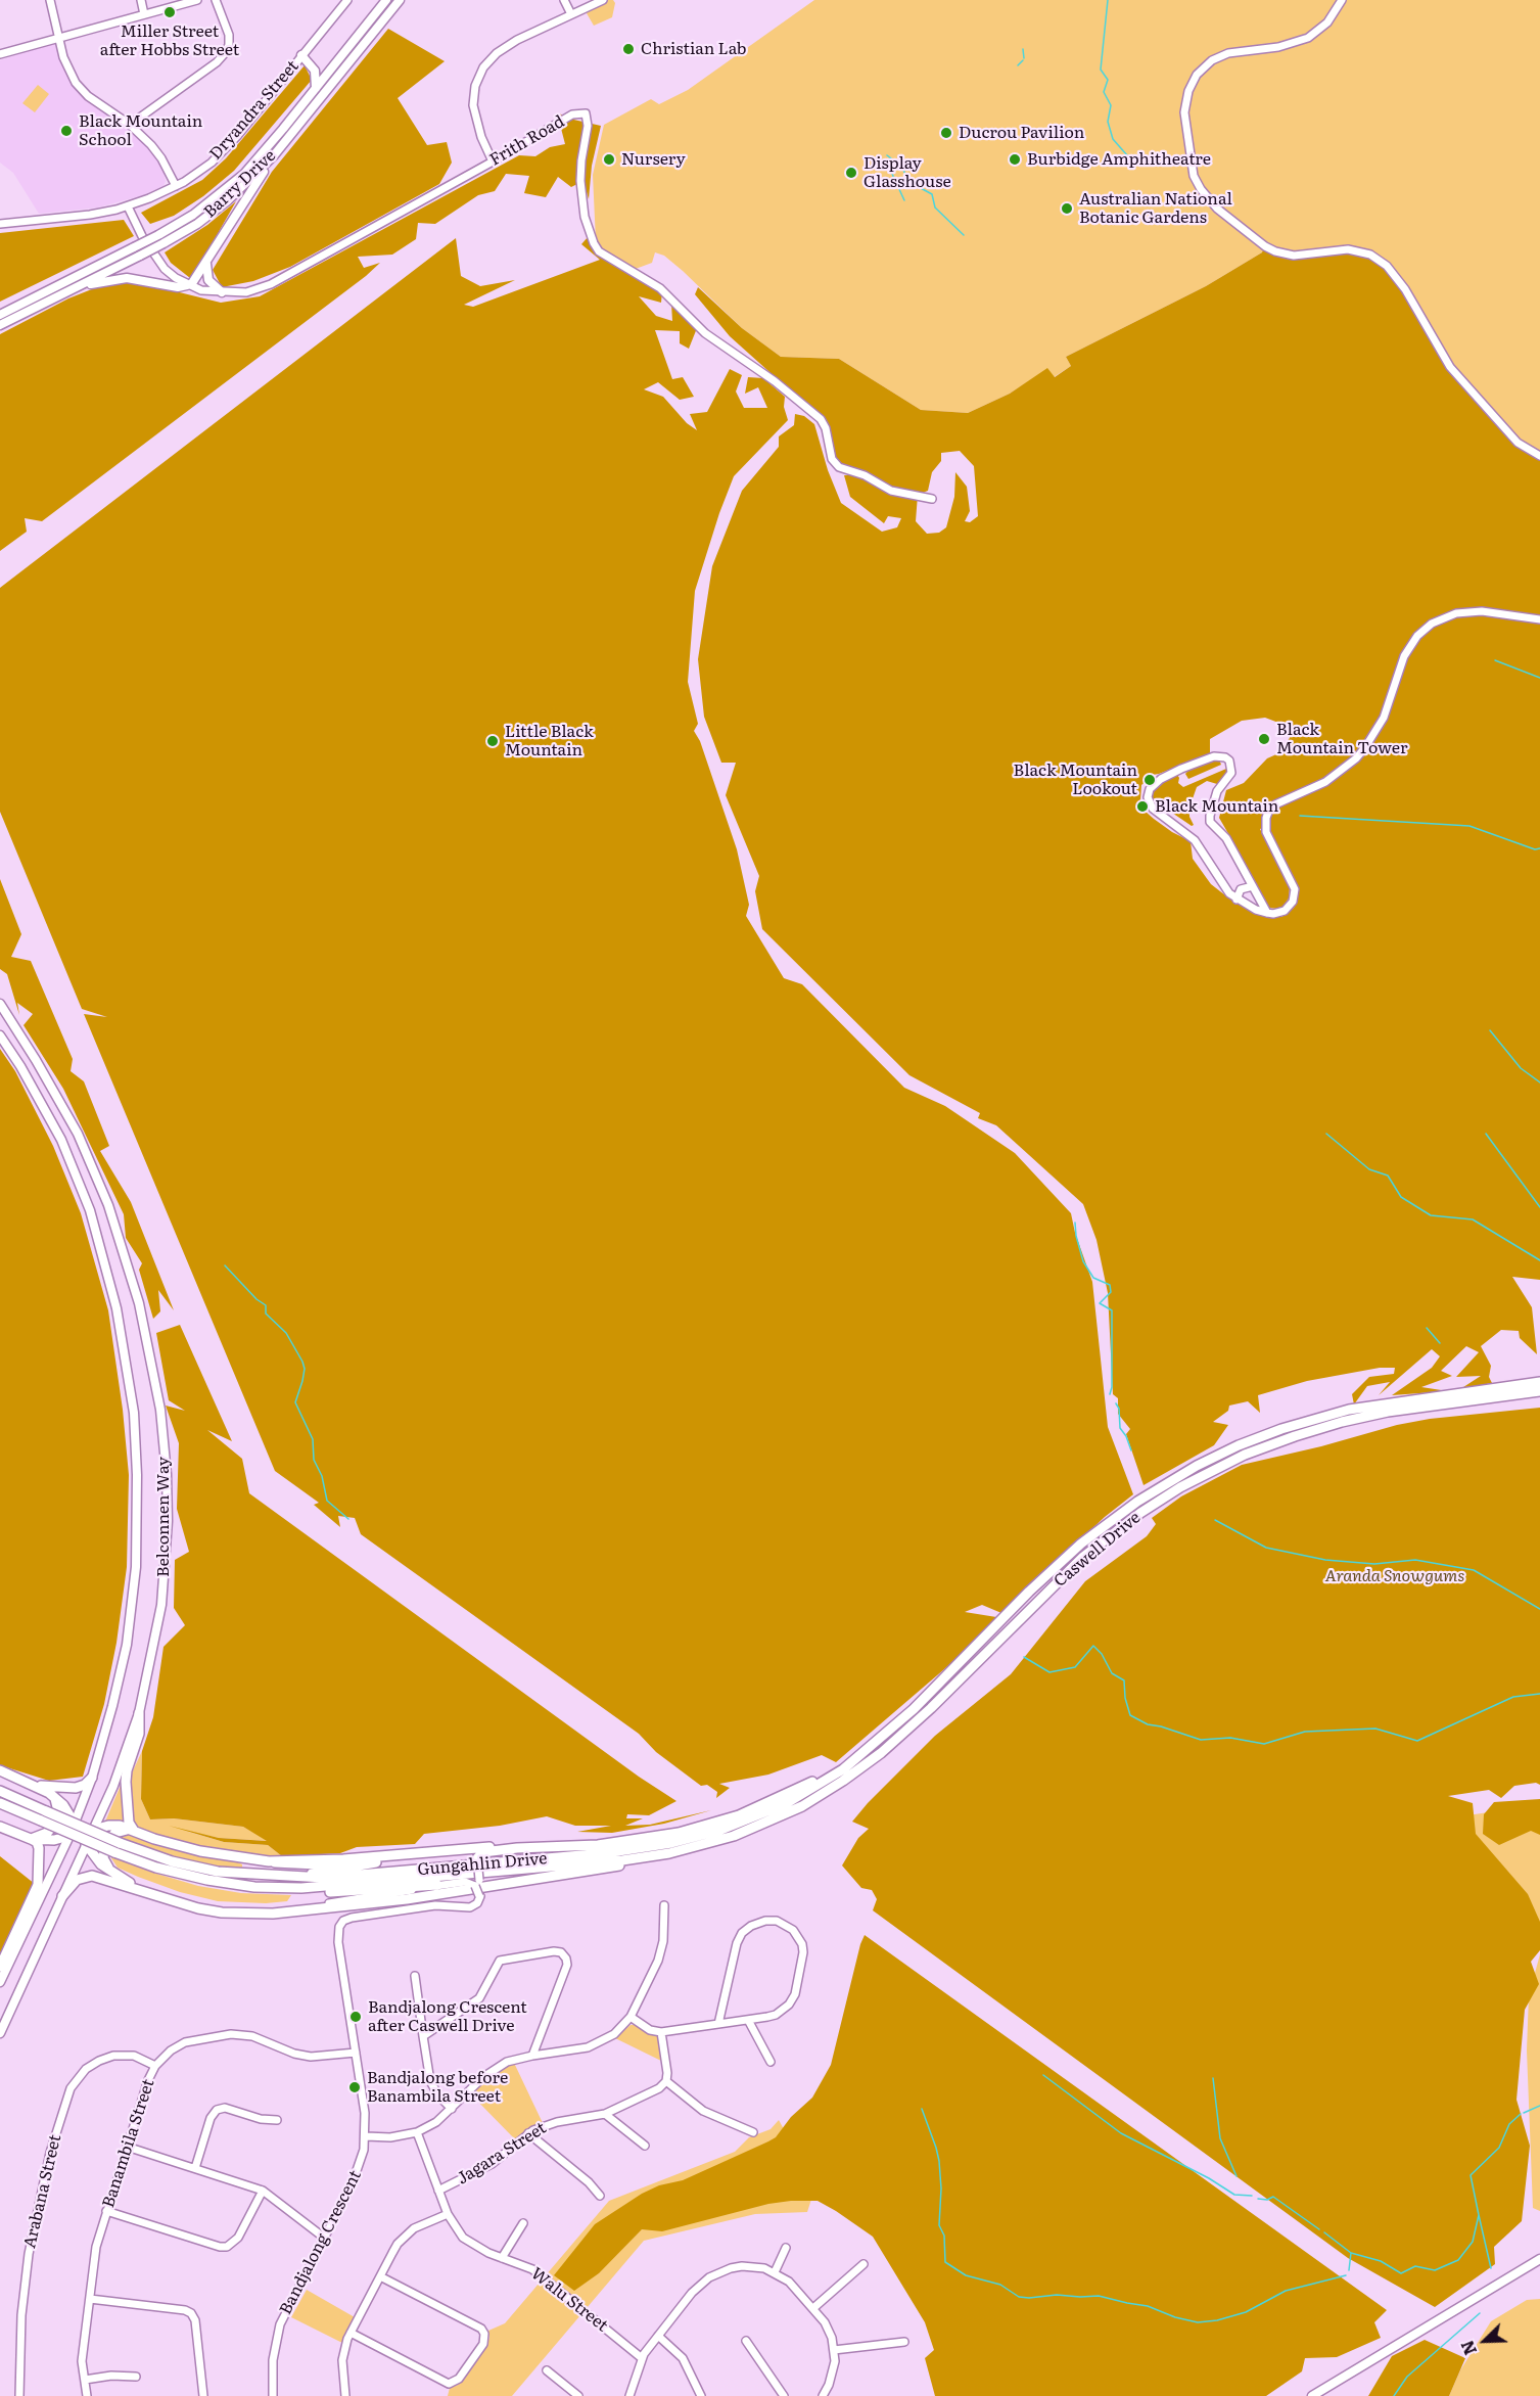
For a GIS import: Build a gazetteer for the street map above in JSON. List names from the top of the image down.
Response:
{
  "streets": {
    "highway": ["Caswell Drive", "Gungahlin Drive"],
    "main road": ["Barry Drive", "Belconnen Way"],
    "street": [
      "Dryandra Street",
      "Frith Road",
      "Banambila Street",
      "Jagara Street",
      "Arabana Street",
      "Bandjalong Crescent",
      "Walu Street"
    ]
  },
  "crossings": [
    ["Dryandra Street", "Frith Road"],
    ["Caswell Drive", "Gungahlin Drive"],
    ["Banambila Street", "Arabana Street"],
    ["Banambila Street", "Bandjalong Crescent"],
    ["Jagara Street", "Walu Street"]
  ],
  "parks": ["Aranda Snowgums"],
  "places": [
    "Miller Street after Hobbs Street",
    "Christian Lab",
    "Black Mountain School",
    "Ducrou Pavilion",
    "Nursery",
    "Burbidge Amphitheatre",
    "Display Glasshouse",
    "Australian National Botanic Gardens",
    "Black Mountain Tower",
    "Little Black Mountain",
    "Black Mountain Lookout",
    "Black Mountain",
    "Bandjalong Crescent after Caswell Drive",
    "Bandjalong before Banambila Street"
  ],
  "north": "bottom left"
}
